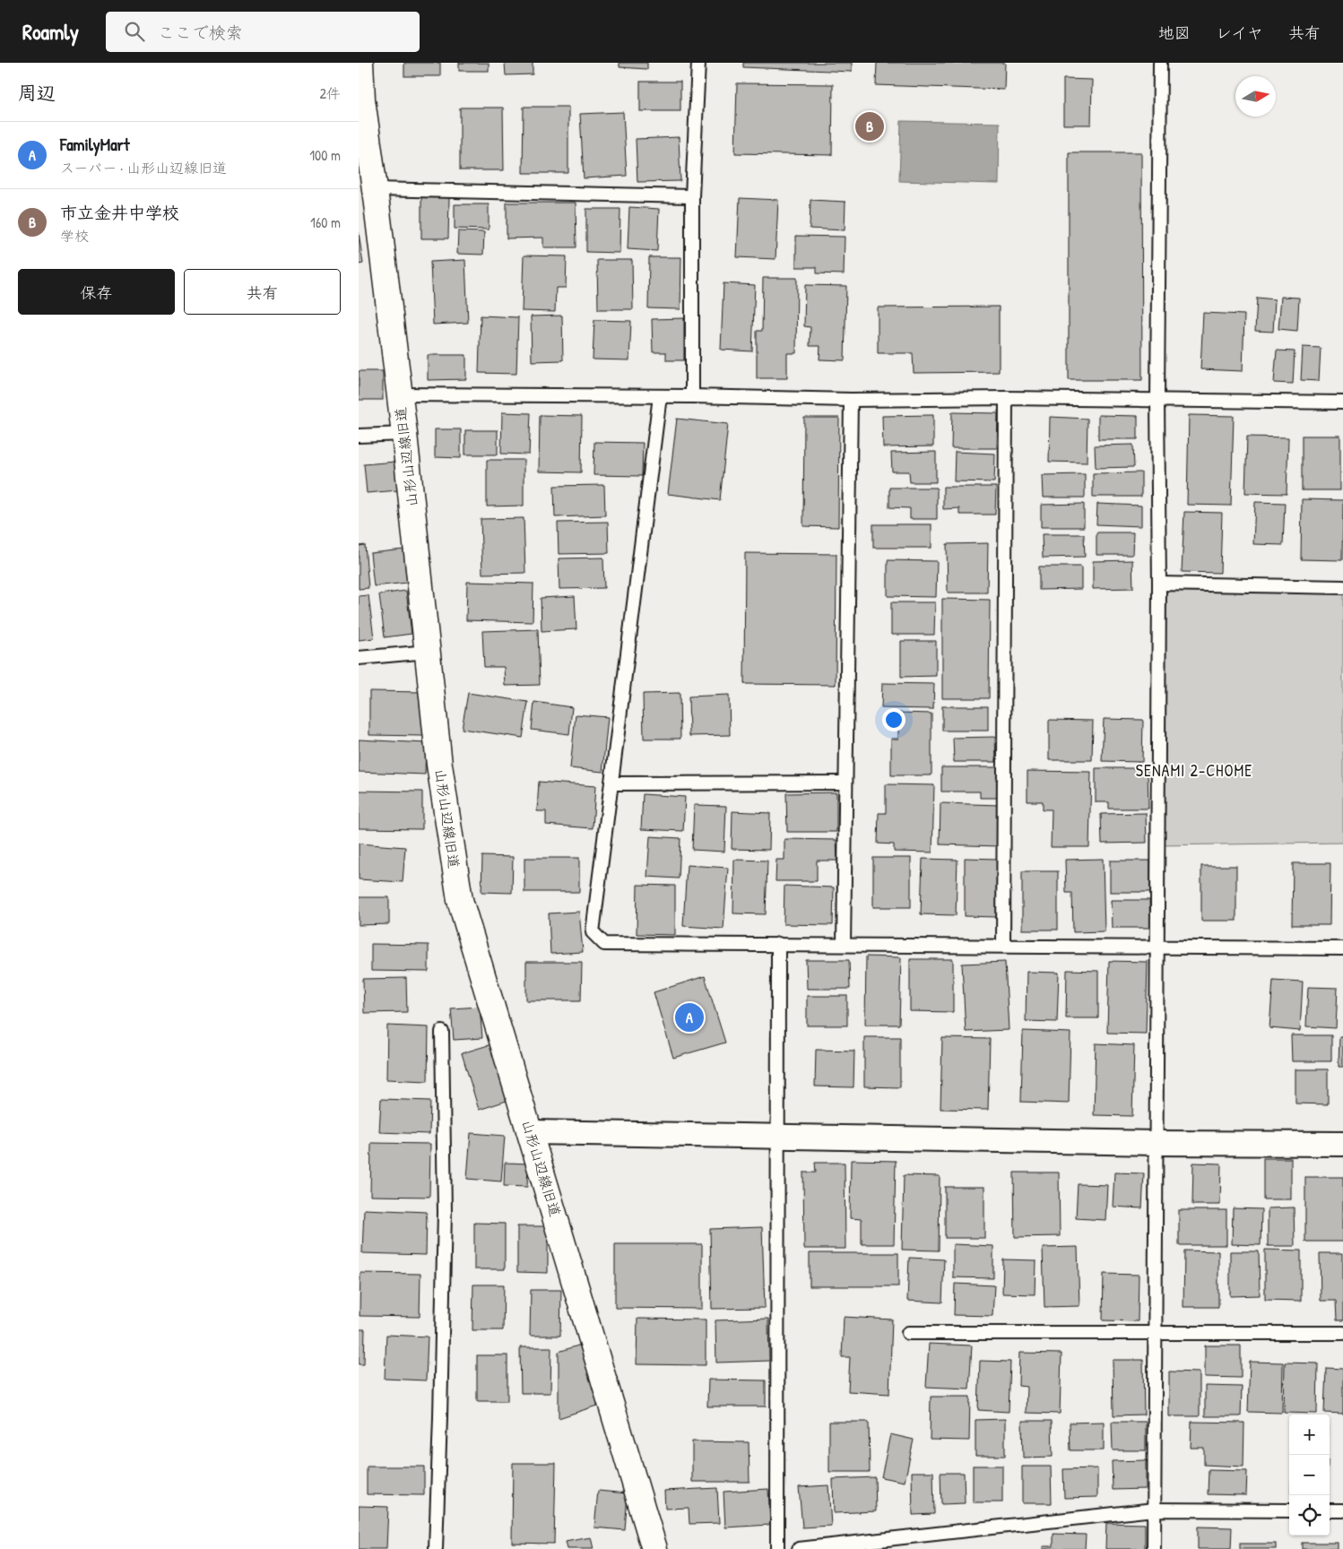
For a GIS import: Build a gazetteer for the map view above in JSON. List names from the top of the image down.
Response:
{
  "streets": {
    "street": ["山形山辺線旧道"]
  },
  "districts": ["SENAMI 2-CHOME"],
  "north": "right",
  "page": {
    "header": "Roamly",
    "search": "ここで検索",
    "nav": ["地図", "レイヤ", "共有"],
    "heading": ["周辺", "2件"],
    "pins": ["B", "A"],
    "list": [
      {
        "mark": "A",
        "name": "FamilyMart",
        "note": "スーパー · 山形山辺線旧道",
        "value": "100 m"
      },
      {
        "mark": "B",
        "name": "市立金井中学校",
        "note": "学校",
        "value": "160 m"
      }
    ],
    "buttons": ["保存", "共有"],
    "map_buttons": ["+", "−"]
  }
}
